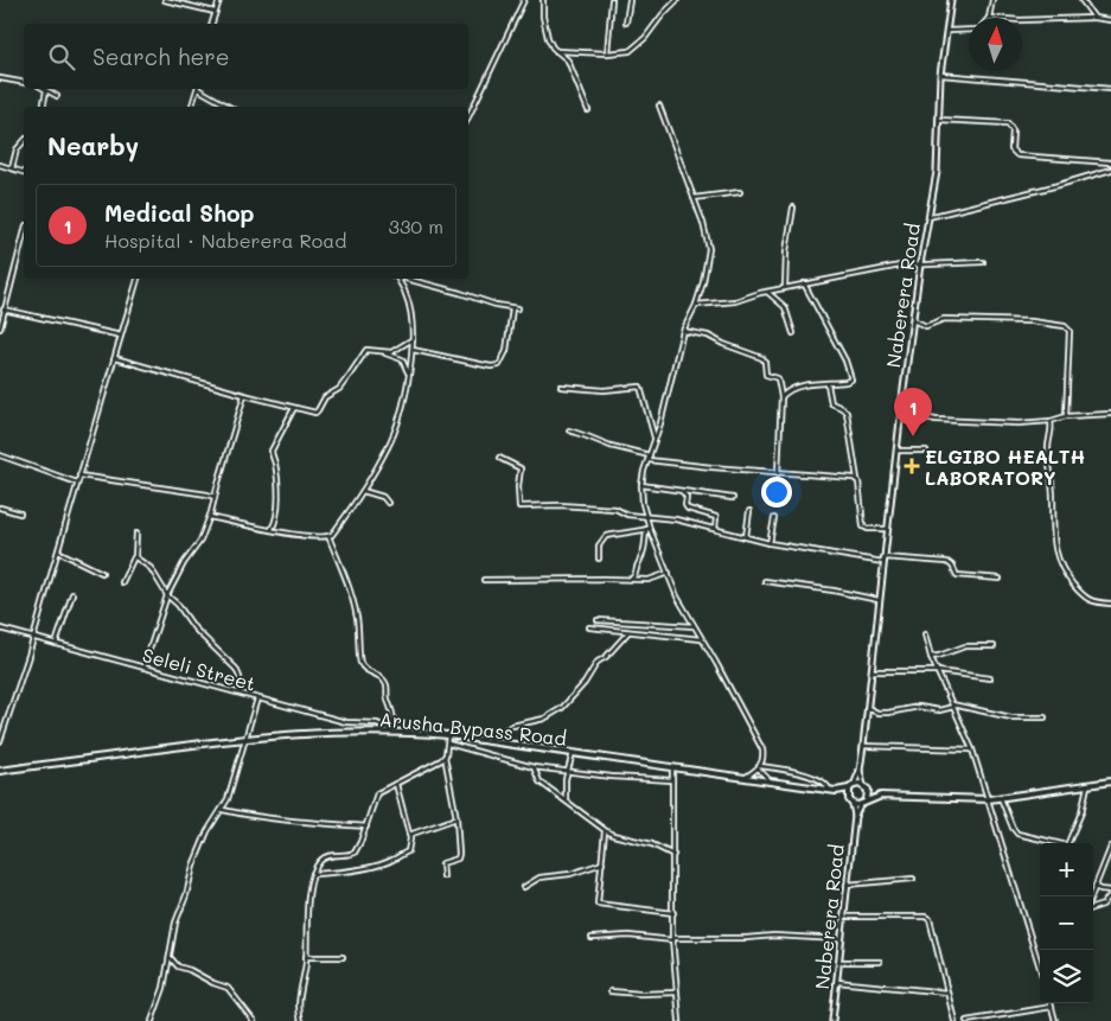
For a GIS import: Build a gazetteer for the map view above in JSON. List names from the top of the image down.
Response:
{
  "streets": {
    "main road": ["Arusha Bypass Road"],
    "street": ["Naberera Road", "Seleli Street"]
  },
  "crossings": [
    ["Naberera Road", "Arusha Bypass Road"],
    ["Seleli Street", "Arusha Bypass Road"]
  ],
  "places": {
    "health": ["ELGIBO HEALTH LABORATORY"]
  },
  "north": "top",
  "page": {
    "search": "Search here",
    "heading": "Nearby",
    "list": [
      {
        "mark": "1",
        "name": "Medical Shop",
        "note": "Hospital · Naberera Road",
        "value": "330 m"
      }
    ],
    "pins": "1",
    "map_buttons": ["+", "−"]
  }
}
